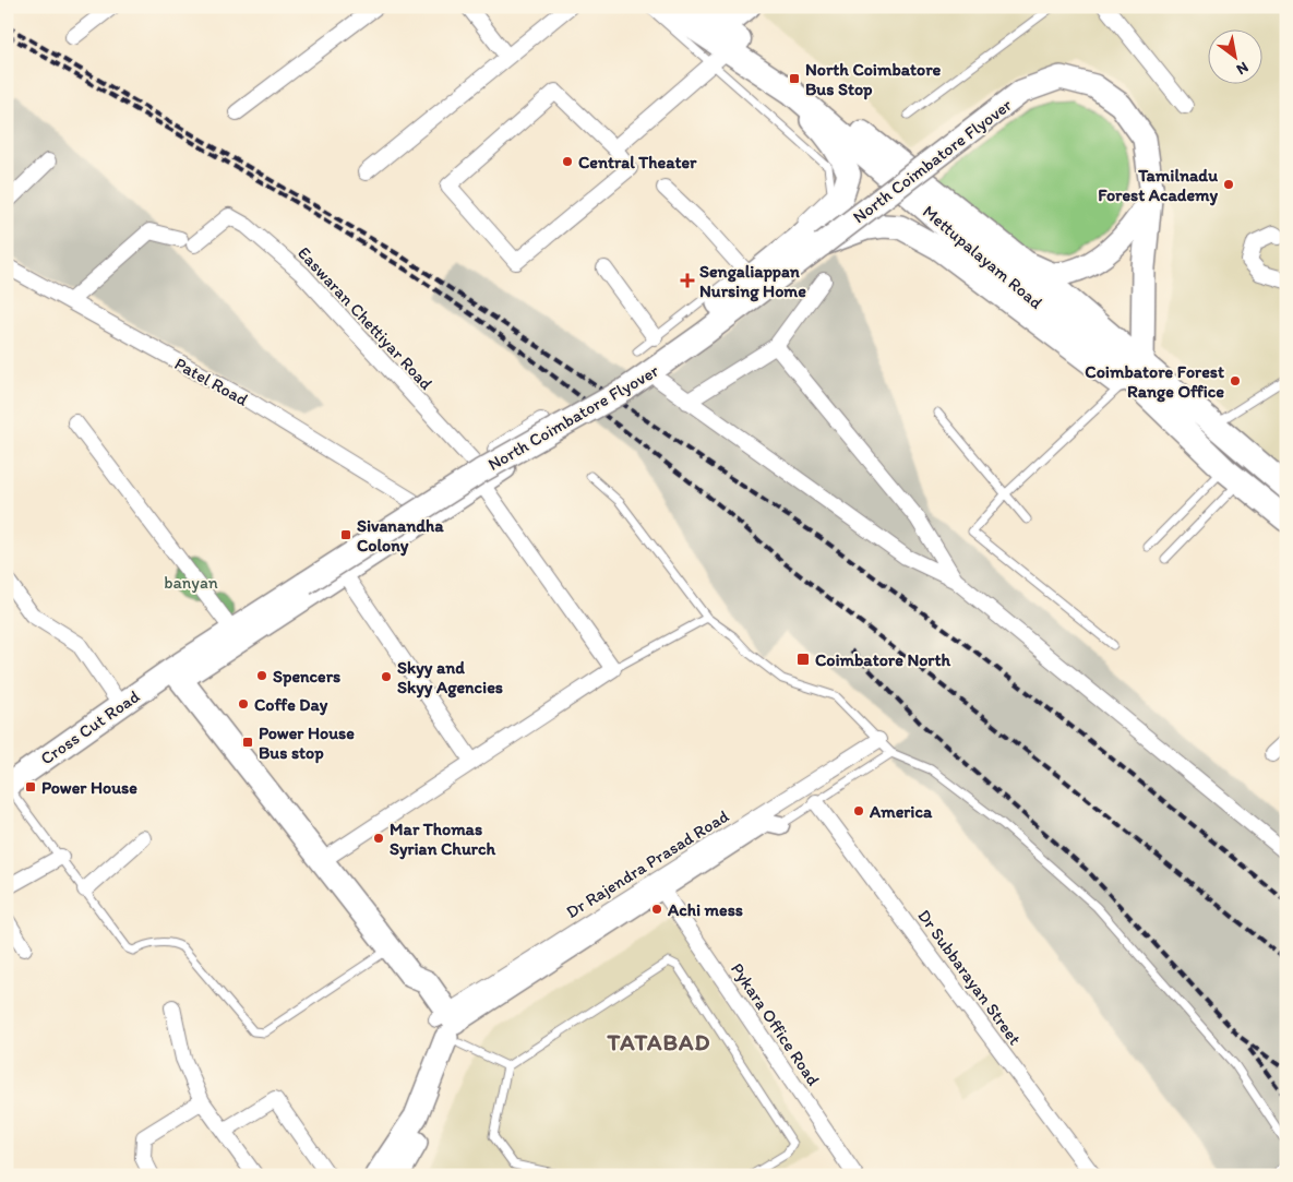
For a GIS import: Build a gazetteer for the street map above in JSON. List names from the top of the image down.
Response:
{
  "streets": {
    "highway": ["Mettupalayam Road"],
    "main road": ["North Coimbatore Flyover", "Cross Cut Road"],
    "street": [
      "Easwaran Chettiyar Road",
      "Patel Road",
      "Dr Rajendra Prasad Road",
      "Dr Subbarayan Street",
      "Pykara Office Road"
    ]
  },
  "crossings": [
    ["North Coimbatore Flyover", "Mettupalayam Road"],
    ["North Coimbatore Flyover", "Cross Cut Road"],
    ["Easwaran Chettiyar Road", "Patel Road"]
  ],
  "districts": ["TATABAD"],
  "parks": ["banyan"],
  "places": {
    "transit": [
      "North Coimbatore Bus Stop",
      "Sivanandha Colony",
      "Coimbatore North",
      "Power House Bus stop",
      "Power House"
    ],
    "other": [
      "Central Theater",
      "Tamilnadu Forest Academy",
      "Coimbatore Forest Range Office",
      "Spencers",
      "Skyy and Skyy Agencies",
      "Coffe Day",
      "America",
      "Mar Thomas Syrian Church",
      "Achi mess"
    ],
    "health": ["Sengaliappan Nursing Home"]
  },
  "north": "bottom right"
}
